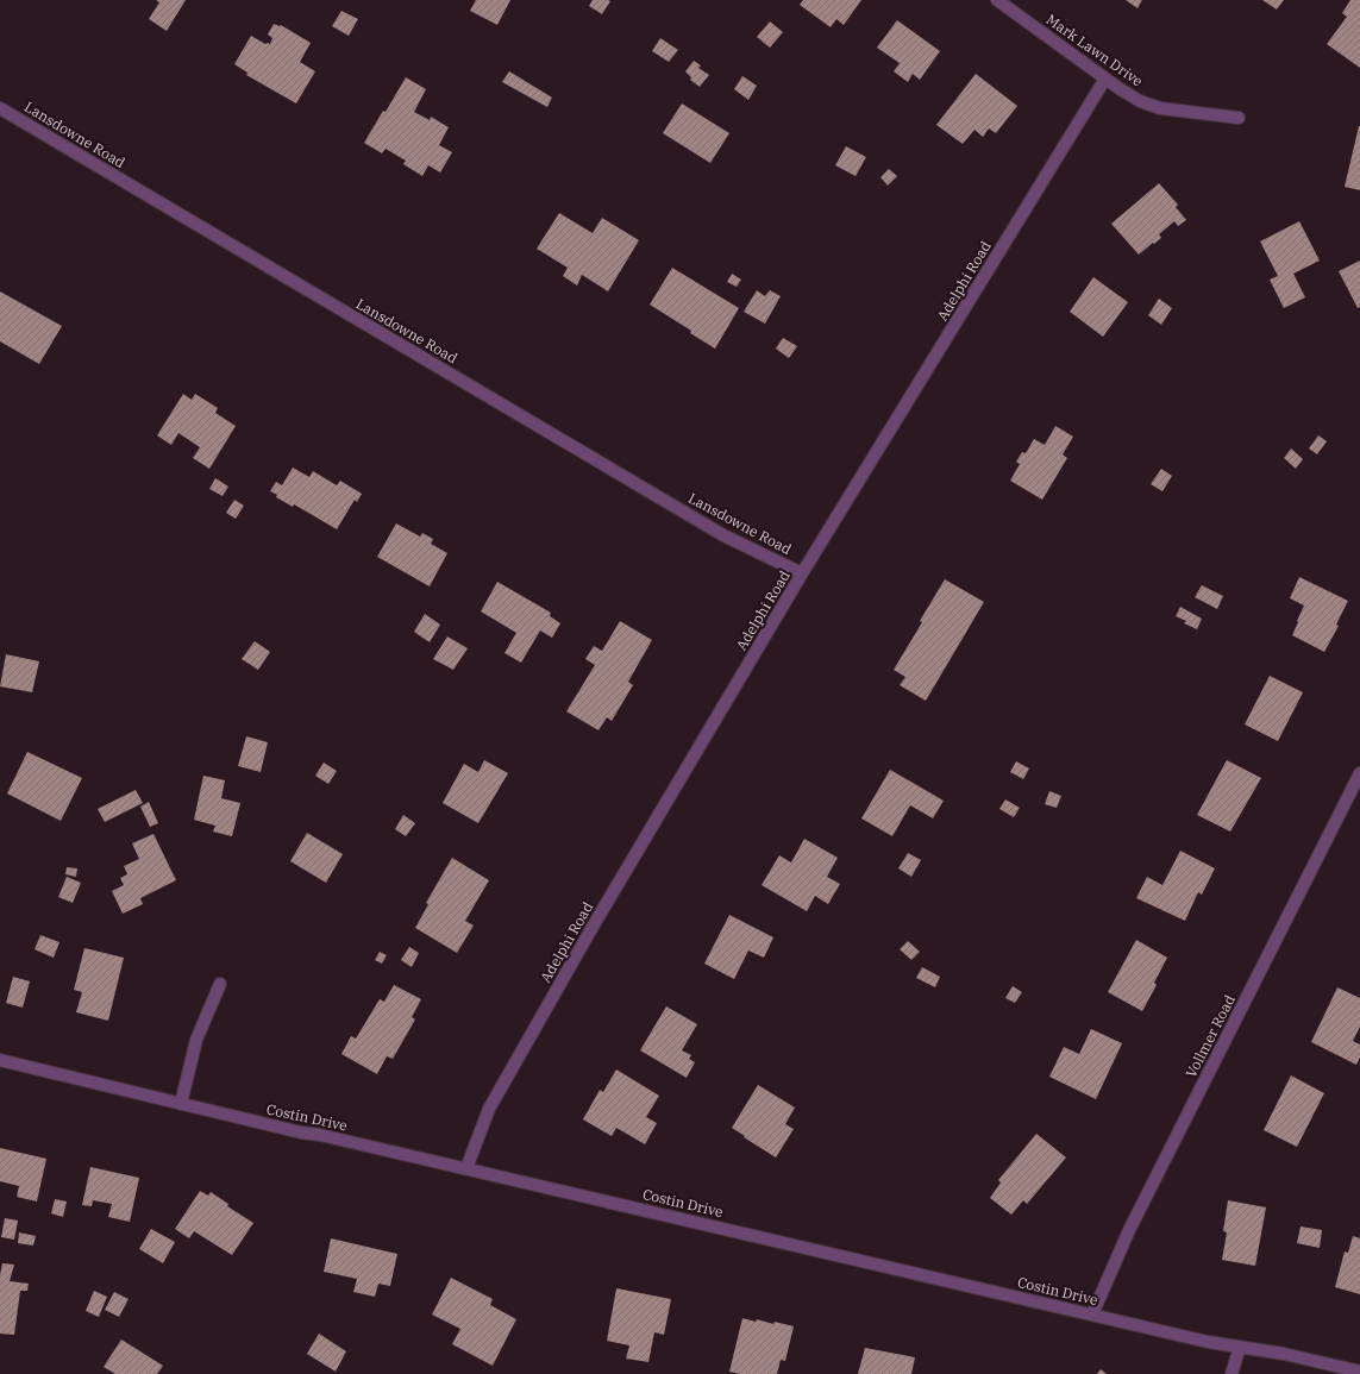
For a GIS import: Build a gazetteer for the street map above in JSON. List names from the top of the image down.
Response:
{
  "streets": {
    "street": [
      "Mark Lawn Drive",
      "Lansdowne Road",
      "Adelphi Road",
      "Vollmer Road",
      "Costin Drive"
    ]
  },
  "crossings": [
    ["Mark Lawn Drive", "Adelphi Road"],
    ["Lansdowne Road", "Adelphi Road"],
    ["Adelphi Road", "Costin Drive"],
    ["Vollmer Road", "Costin Drive"]
  ]
}
